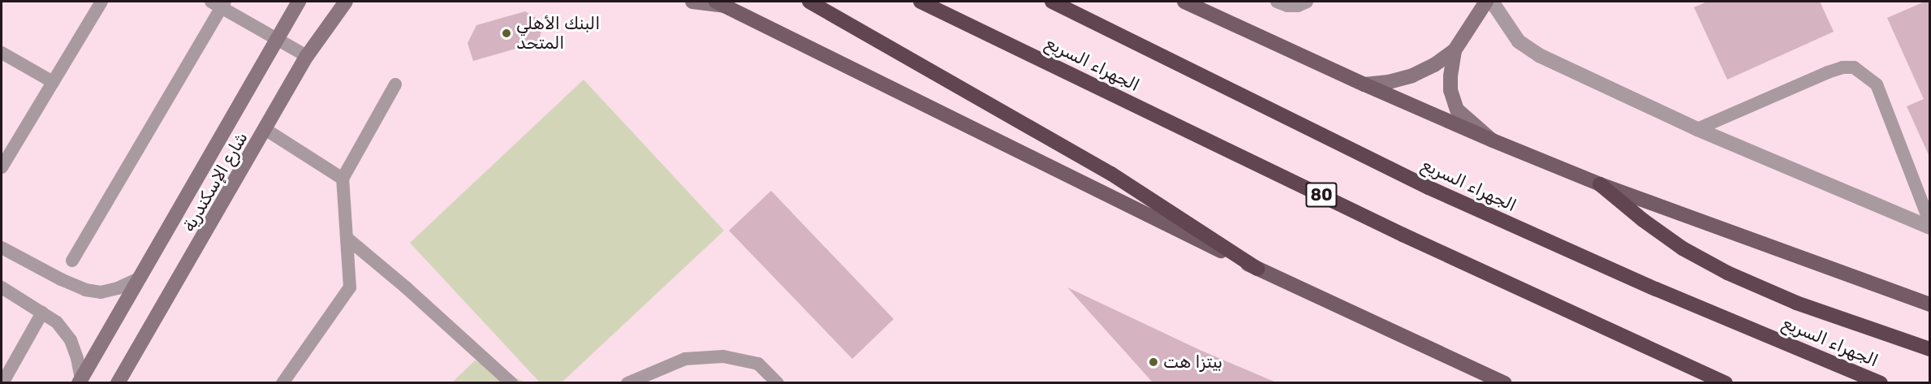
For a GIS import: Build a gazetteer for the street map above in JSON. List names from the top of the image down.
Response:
{
  "streets": {
    "highway": ["الجهراء السريع", "80"],
    "street": ["شارع الإسكندرية"]
  },
  "places": ["البنك الأهلي المتحد", "بيتزا هت"]
}
